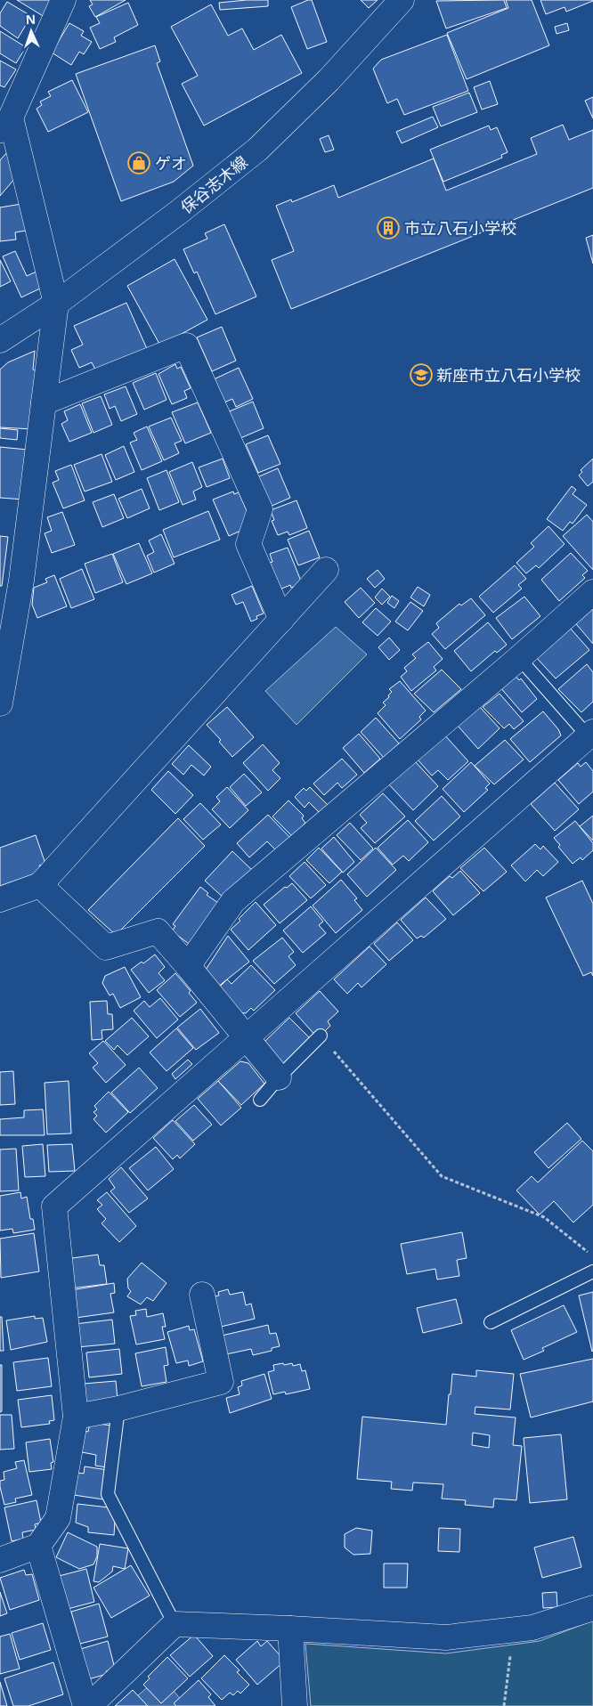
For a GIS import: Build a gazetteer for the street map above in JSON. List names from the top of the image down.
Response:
{
  "streets": {
    "street": ["保谷志木線"]
  },
  "places": {
    "shop": ["ゲオ"],
    "building": ["市立八石小学校"],
    "school or university": ["新座市立八石小学校"]
  },
  "north": "top"
}
